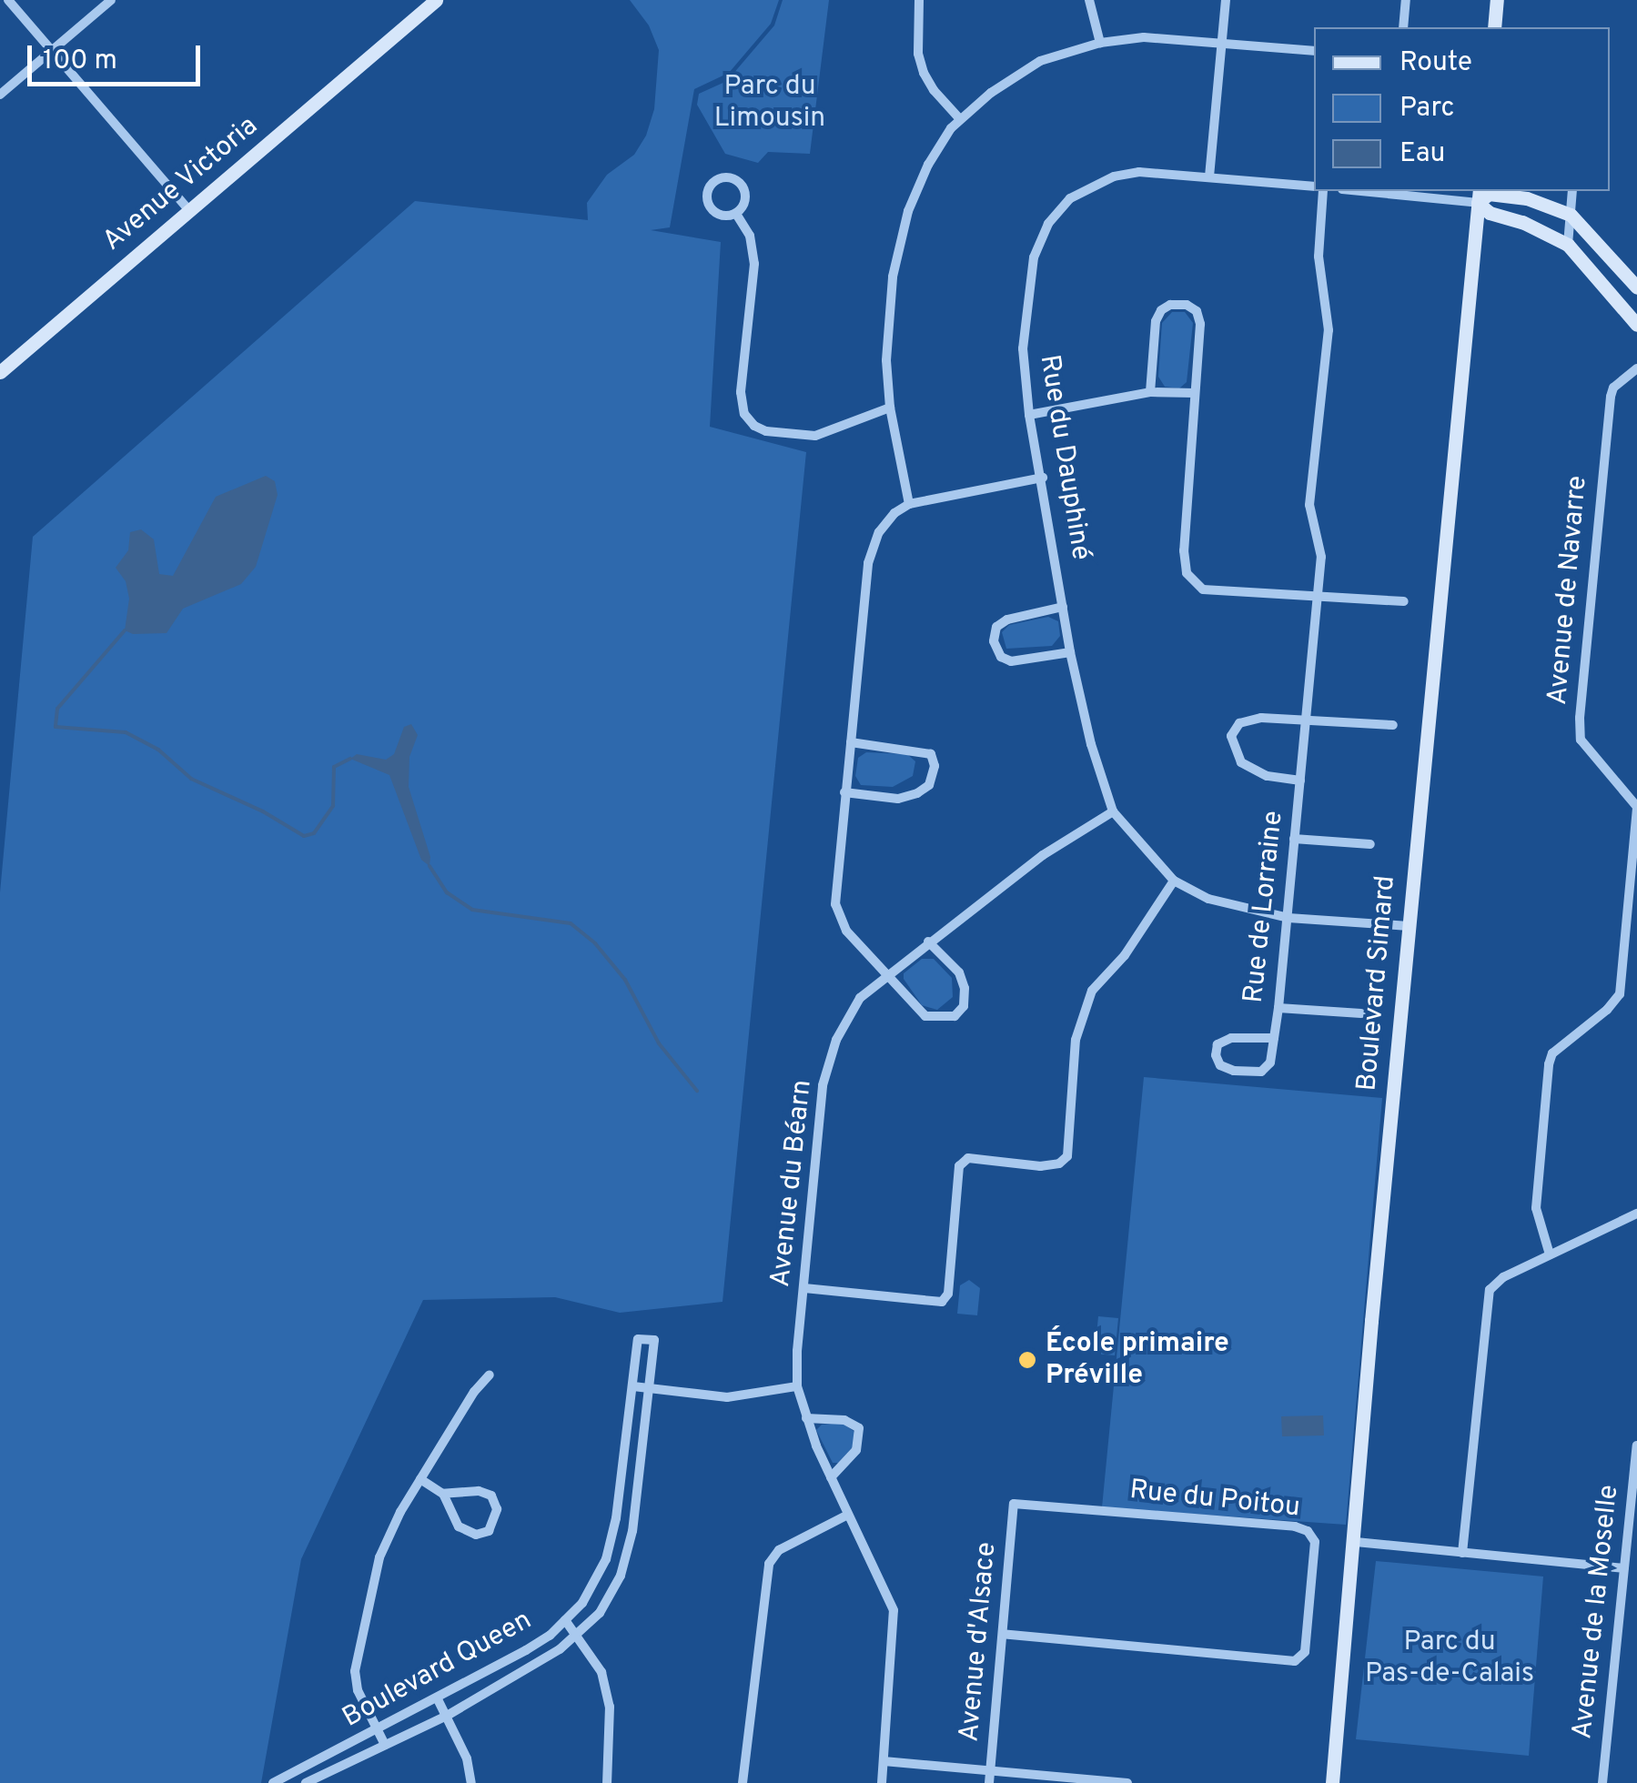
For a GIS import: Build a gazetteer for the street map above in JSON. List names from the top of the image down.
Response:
{
  "streets": {
    "main road": ["Avenue Victoria", "Boulevard Simard"],
    "street": [
      "Rue du Dauphiné",
      "Avenue de Navarre",
      "Rue de Lorraine",
      "Avenue du Béarn",
      "Rue du Poitou",
      "Avenue de la Moselle",
      "Avenue d'Alsace",
      "Boulevard Queen"
    ]
  },
  "crossings": [
    ["Rue du Dauphiné", "Rue de Lorraine"],
    ["Rue du Dauphiné", "Boulevard Simard"],
    ["Rue du Dauphiné", "Avenue du Béarn"],
    ["Rue du Poitou", "Avenue d'Alsace"]
  ],
  "parks": ["Parc du Limousin", "Parc du Pas-de-Calais"],
  "places": ["École primaire Préville"],
  "legend": ["Route", "Parc", "Eau"],
  "scale_bar": "100 m"
}
